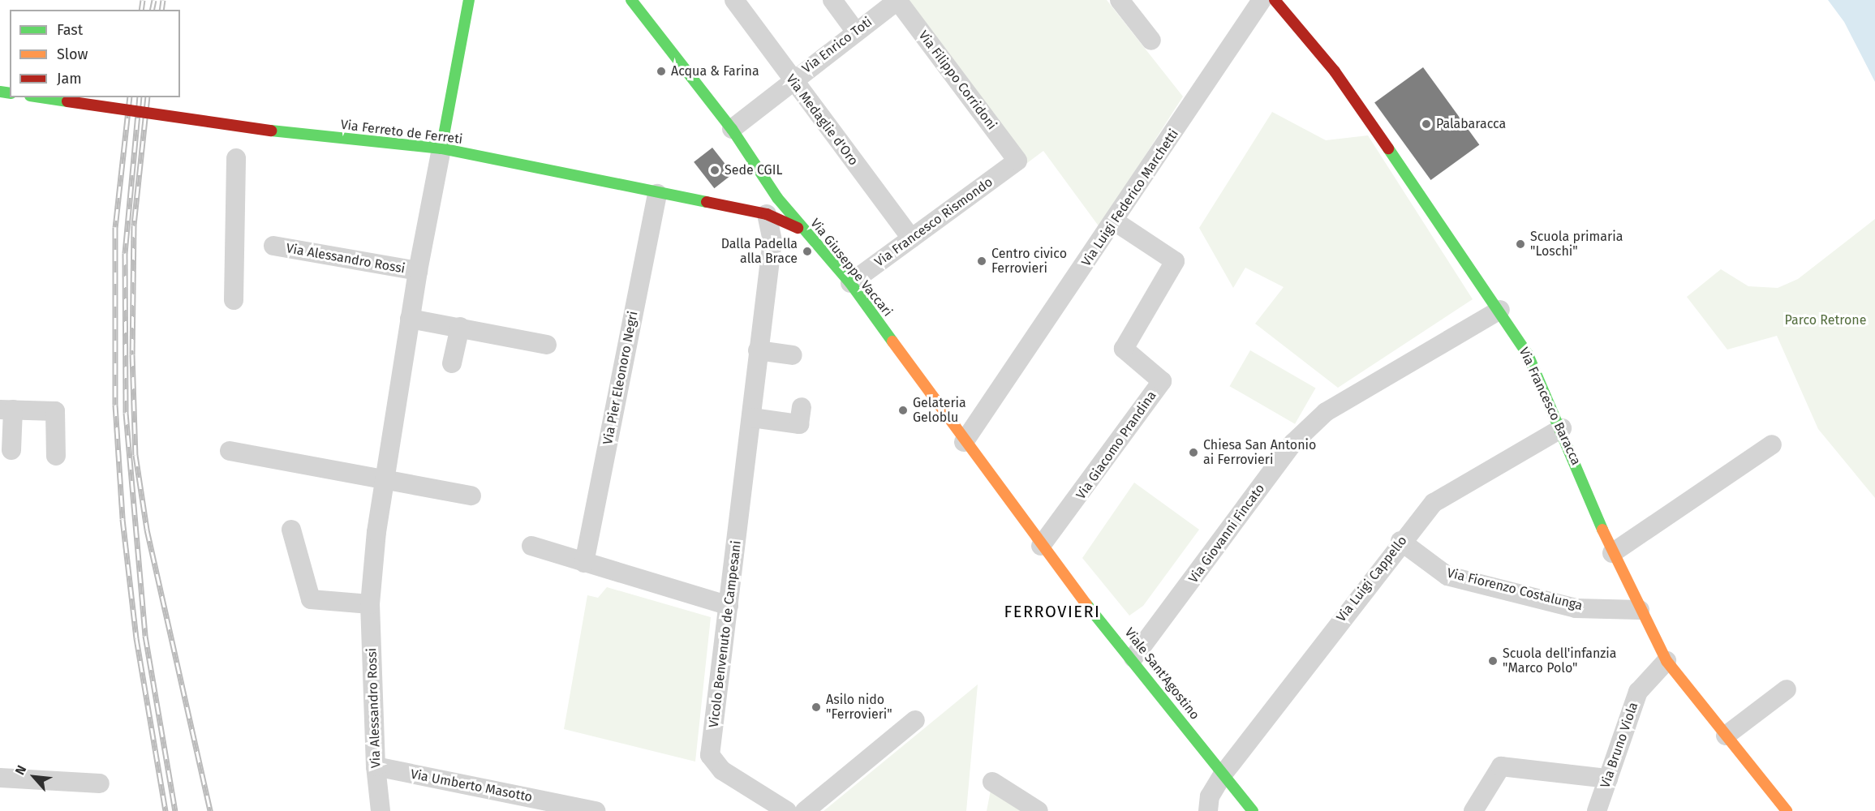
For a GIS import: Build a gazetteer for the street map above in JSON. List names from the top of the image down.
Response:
{
  "streets": {
    "main road": [
      "Via Ferreto de Ferreti",
      "Via Alessandro Rossi",
      "Via Giuseppe Vaccari",
      "Via Francesco Baracca",
      "Viale Sant'Agostino"
    ],
    "street": [
      "Via Enrico Toti",
      "Via Filippo Corridoni",
      "Via Medaglie d'Oro",
      "Via Luigi Federico Marchetti",
      "Via Francesco Rismondo",
      "Via Pier Eleonoro Negri",
      "Via Giacomo Prandina",
      "Via Giovanni Fincato",
      "Via Luigi Cappello",
      "Via Fiorenzo Costalunga",
      "Vicolo Benvenuto de Campesani",
      "Via Bruno Viola",
      "Via Umberto Masotto"
    ]
  },
  "crossings": [
    ["Via Enrico Toti", "Via Filippo Corridoni"],
    ["Via Enrico Toti", "Via Medaglie d'Oro"],
    ["Via Enrico Toti", "Via Giuseppe Vaccari"],
    ["Via Filippo Corridoni", "Via Francesco Rismondo"],
    ["Via Medaglie d'Oro", "Via Francesco Rismondo"],
    ["Via Ferreto de Ferreti", "Via Alessandro Rossi"],
    ["Via Ferreto de Ferreti", "Via Giuseppe Vaccari"],
    ["Via Ferreto de Ferreti", "Via Pier Eleonoro Negri"],
    ["Via Ferreto de Ferreti", "Vicolo Benvenuto de Campesani"],
    ["Via Luigi Federico Marchetti", "Via Giuseppe Vaccari"],
    ["Via Luigi Federico Marchetti", "Via Giacomo Prandina"],
    ["Via Francesco Rismondo", "Via Giuseppe Vaccari"],
    ["Via Alessandro Rossi", "Via Umberto Masotto"],
    ["Via Giuseppe Vaccari", "Via Giacomo Prandina"],
    ["Via Giuseppe Vaccari", "Vicolo Benvenuto de Campesani"],
    ["Via Giuseppe Vaccari", "Viale Sant'Agostino"],
    ["Via Francesco Baracca", "Via Giovanni Fincato"],
    ["Via Francesco Baracca", "Via Luigi Cappello"],
    ["Via Francesco Baracca", "Via Fiorenzo Costalunga"],
    ["Via Francesco Baracca", "Via Bruno Viola"],
    ["Via Giacomo Prandina", "Viale Sant'Agostino"],
    ["Via Giovanni Fincato", "Viale Sant'Agostino"],
    ["Via Luigi Cappello", "Via Fiorenzo Costalunga"],
    ["Via Luigi Cappello", "Viale Sant'Agostino"]
  ],
  "districts": ["FERROVIERI"],
  "parks": ["Parco Retrone"],
  "places": [
    "Acqua & Farina",
    "Palabaracca",
    "Sede CGIL",
    "Scuola primaria \"Loschi\"",
    "Dalla Padella alla Brace",
    "Centro civico Ferrovieri",
    "Gelateria Geloblu",
    "Chiesa San Antonio ai Ferrovieri",
    "Scuola dell'infanzia \"Marco Polo\"",
    "Asilo nido \"Ferrovieri\""
  ],
  "legend": ["Fast", "Slow", "Jam"],
  "north": "top left"
}
